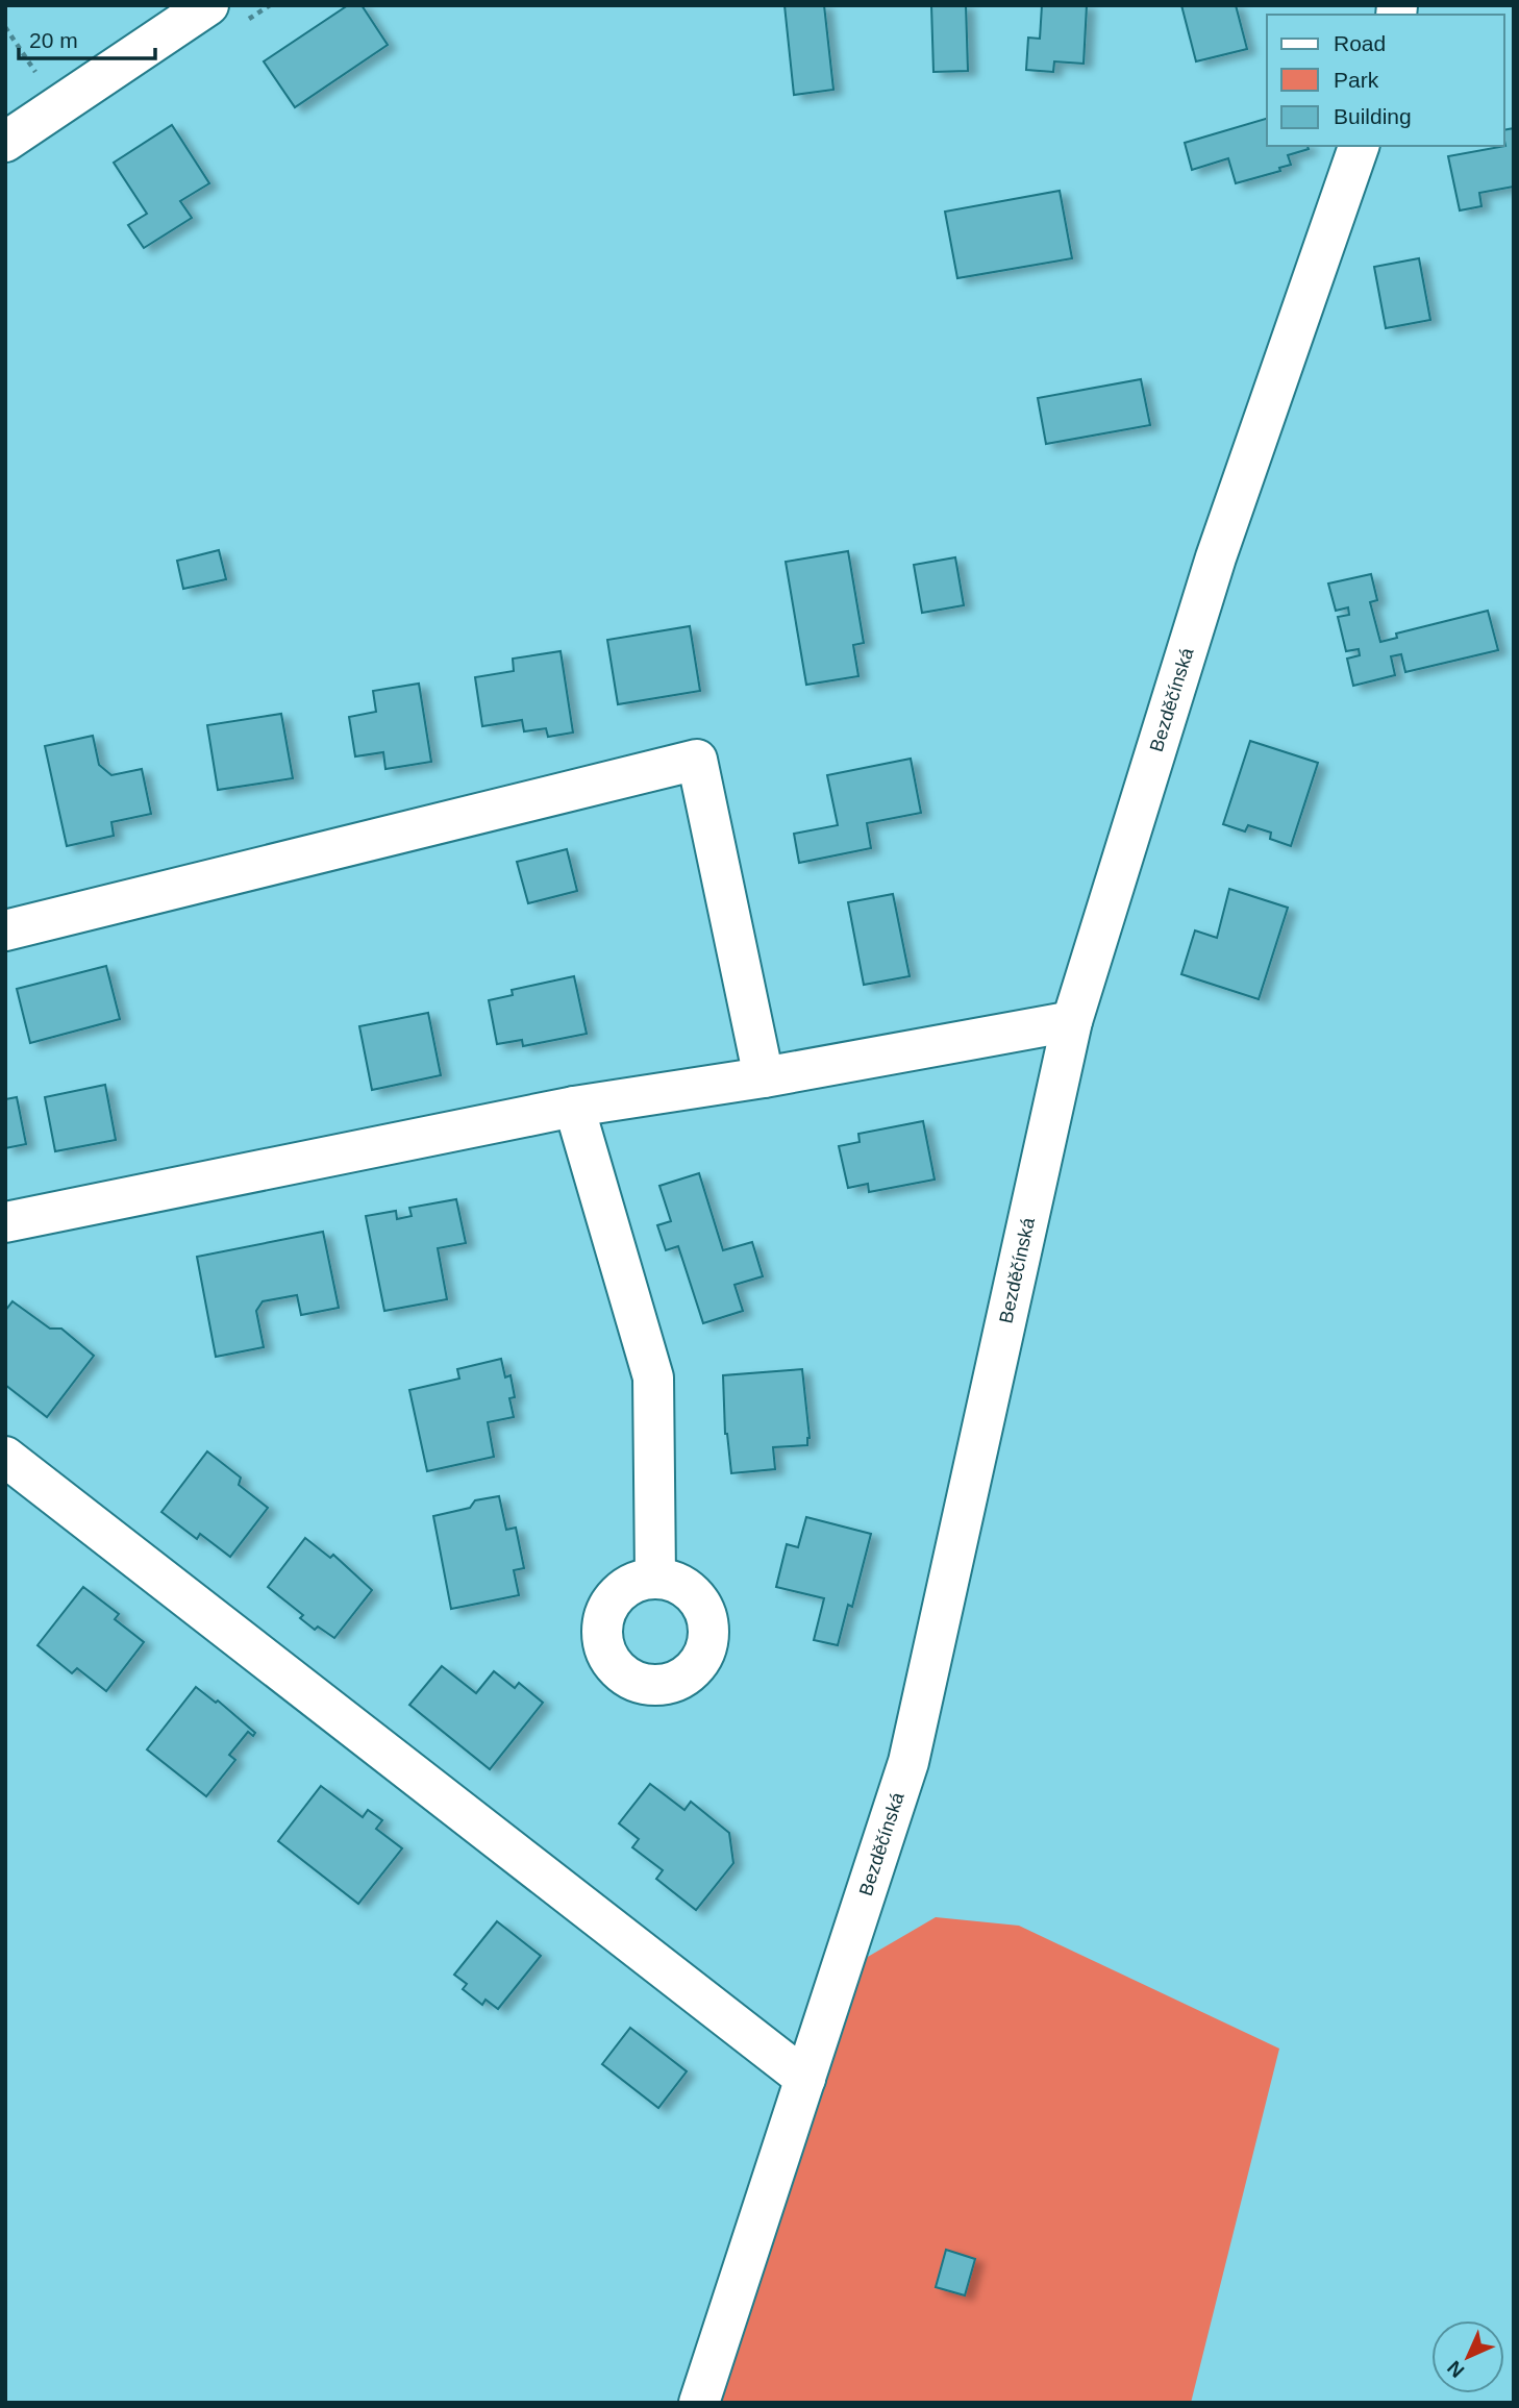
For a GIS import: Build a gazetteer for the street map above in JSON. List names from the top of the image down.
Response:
{
  "streets": {
    "street": ["Bezděčínská"]
  },
  "legend": ["Road", "Park", "Building"],
  "scale_bar": "20 m",
  "north": "bottom left"
}
